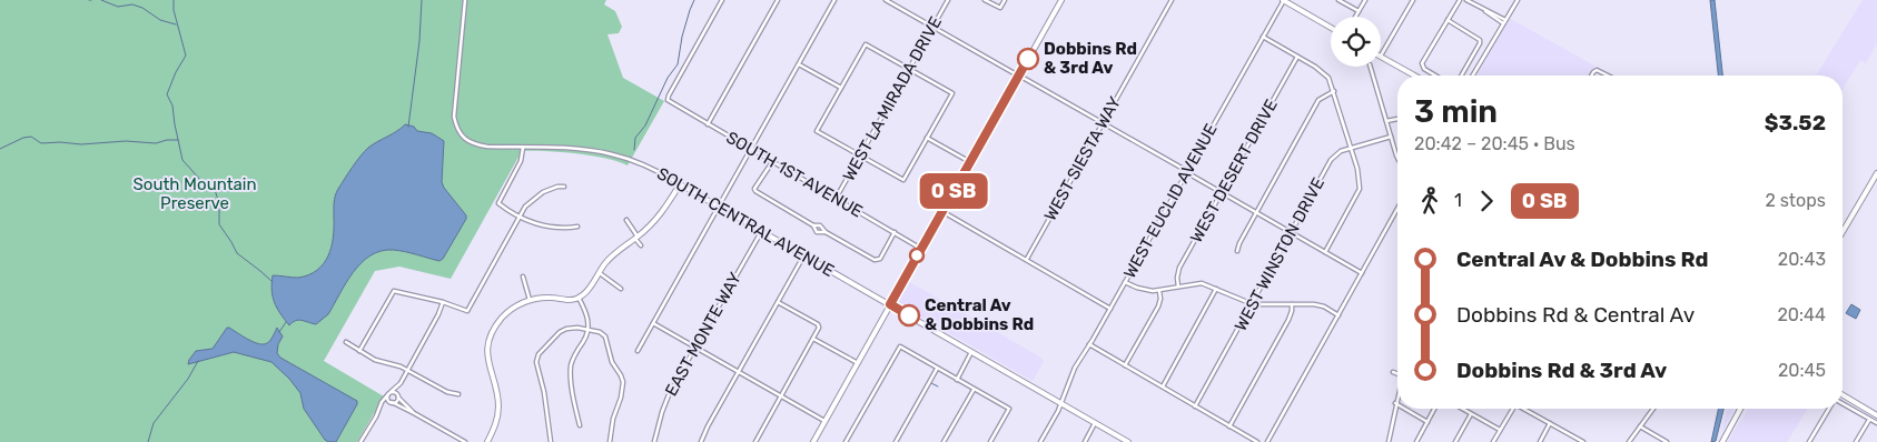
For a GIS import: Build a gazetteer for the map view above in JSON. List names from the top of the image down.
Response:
{
  "streets": {
    "main road": ["SOUTH CENTRAL AVENUE"],
    "street": [
      "WEST LA MIRADA DRIVE",
      "WEST SIESTA WAY",
      "WEST DESERT DRIVE",
      "SOUTH 1ST AVENUE",
      "WEST EUCLID AVENUE",
      "WEST WINSTON DRIVE",
      "EAST MONTE WAY"
    ]
  },
  "crossings": [
    ["WEST LA MIRADA DRIVE", "SOUTH 1ST AVENUE"],
    ["WEST EUCLID AVENUE", "SOUTH CENTRAL AVENUE"],
    ["SOUTH CENTRAL AVENUE", "EAST MONTE WAY"]
  ],
  "parks": ["South Mountain Preserve"],
  "places": ["Dobbins Rd & 3rd Av", "Central Av & Dobbins Rd"],
  "page": {
    "on_map": "0 SB",
    "heading": ["3 min", "20:42 – 20:45 · Bus", "$3.52"],
    "legs": ["1", "0 SB", "2 stops"],
    "list": [
      {
        "name": "Central Av & Dobbins Rd",
        "value": "20:43"
      },
      {
        "name": "Dobbins Rd & Central Av",
        "value": "20:44"
      },
      {
        "name": "Dobbins Rd & 3rd Av",
        "value": "20:45"
      }
    ]
  }
}
